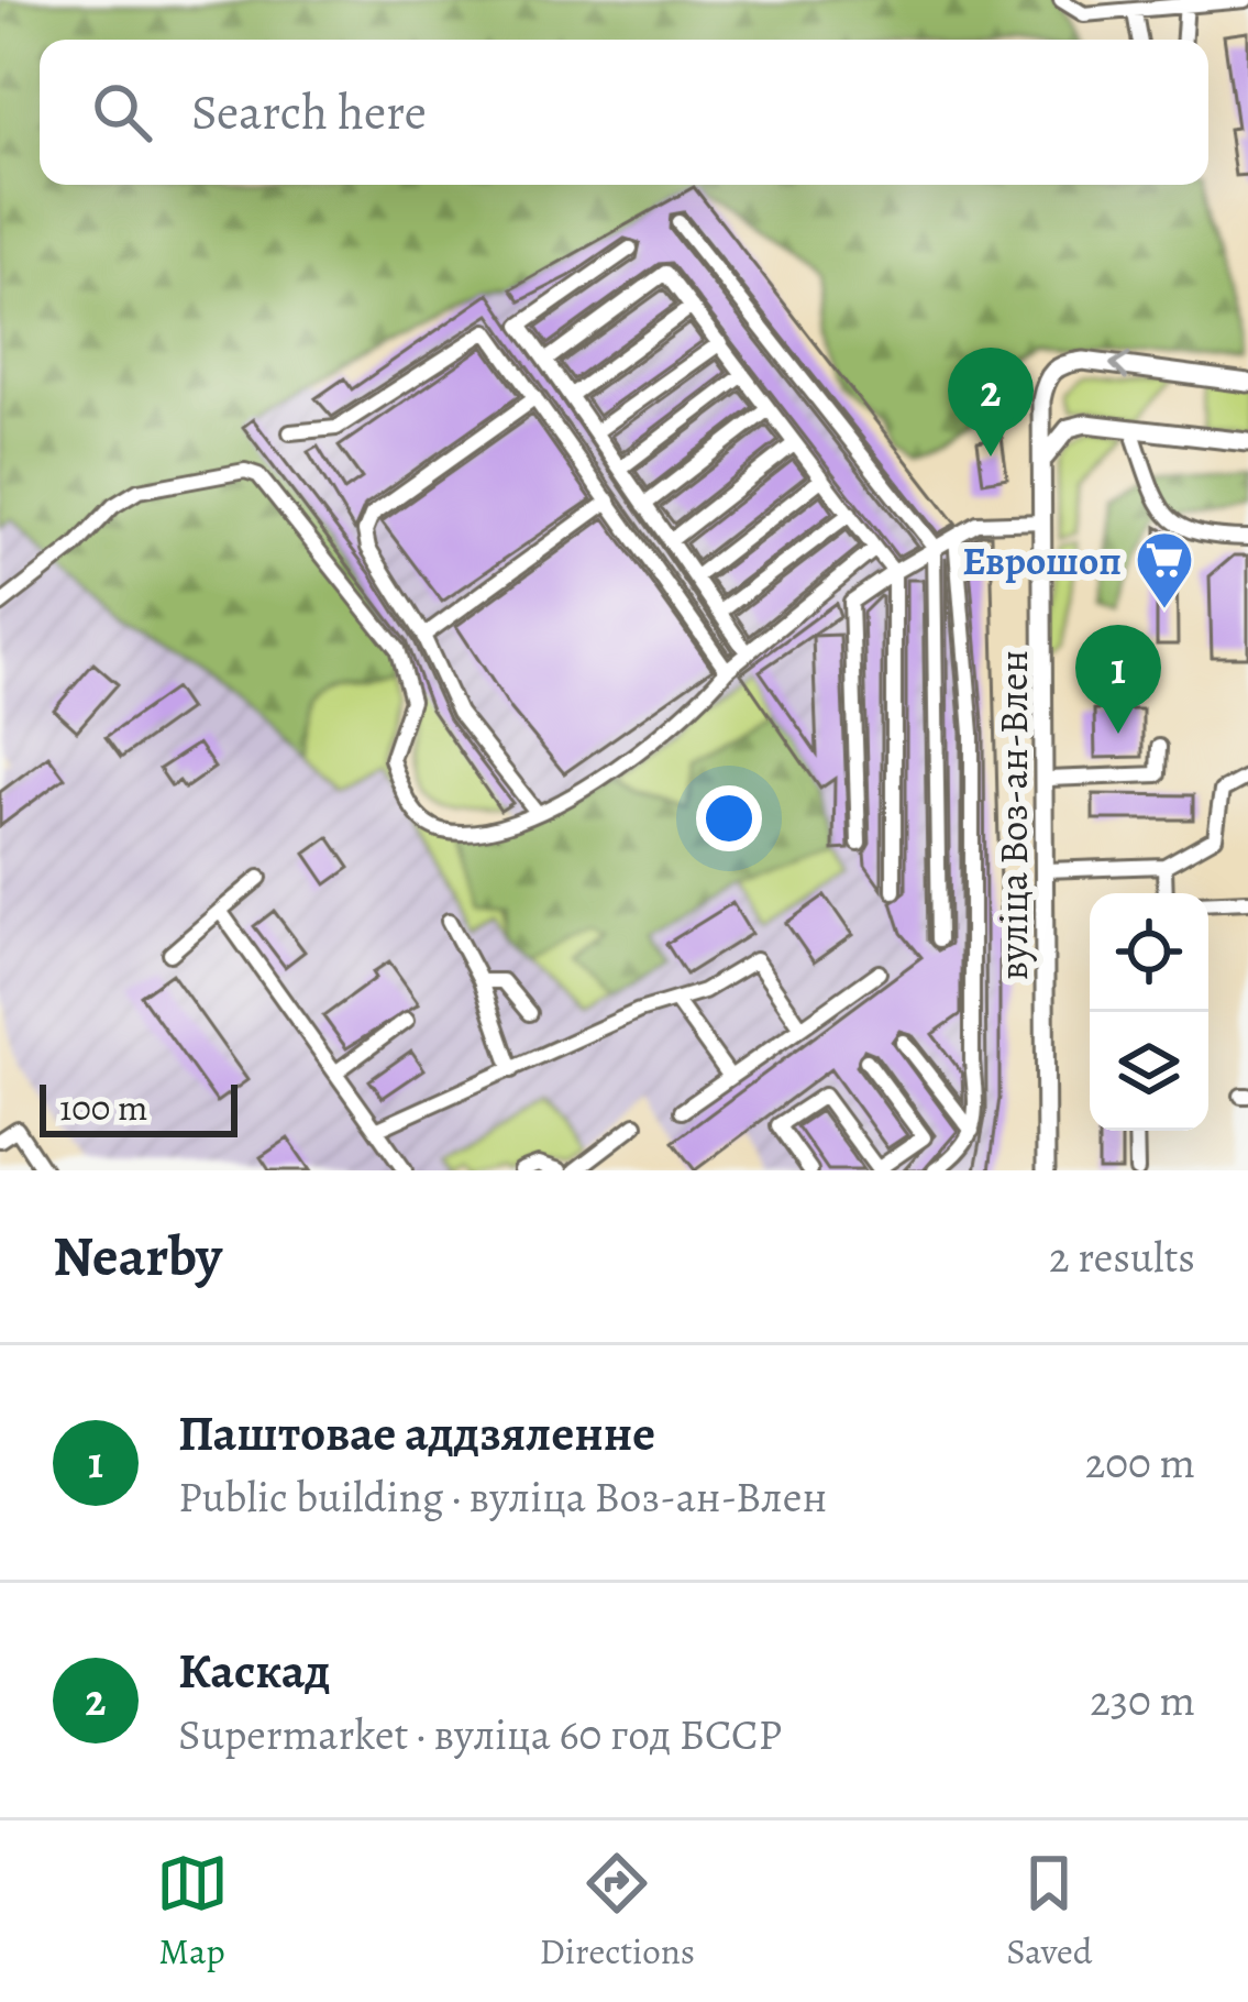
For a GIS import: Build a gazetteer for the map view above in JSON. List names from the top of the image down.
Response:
{
  "streets": {
    "main road": ["вуліца Воз-ан-Влен"]
  },
  "places": {
    "supermarket": ["Еврошоп"]
  },
  "scale_bar": "100 m",
  "page": {
    "search": "Search here",
    "pins": ["2", "1"],
    "scale": "100 m",
    "heading": ["Nearby", "2 results"],
    "list": [
      {
        "mark": "1",
        "name": "Паштовае аддзяленне",
        "note": "Public building · вуліца Воз-ан-Влен",
        "value": "200 m"
      },
      {
        "mark": "2",
        "name": "Каскад",
        "note": "Supermarket · вуліца 60 год БССР",
        "value": "230 m"
      }
    ],
    "nav": ["Map", "Directions", "Saved"]
  }
}
